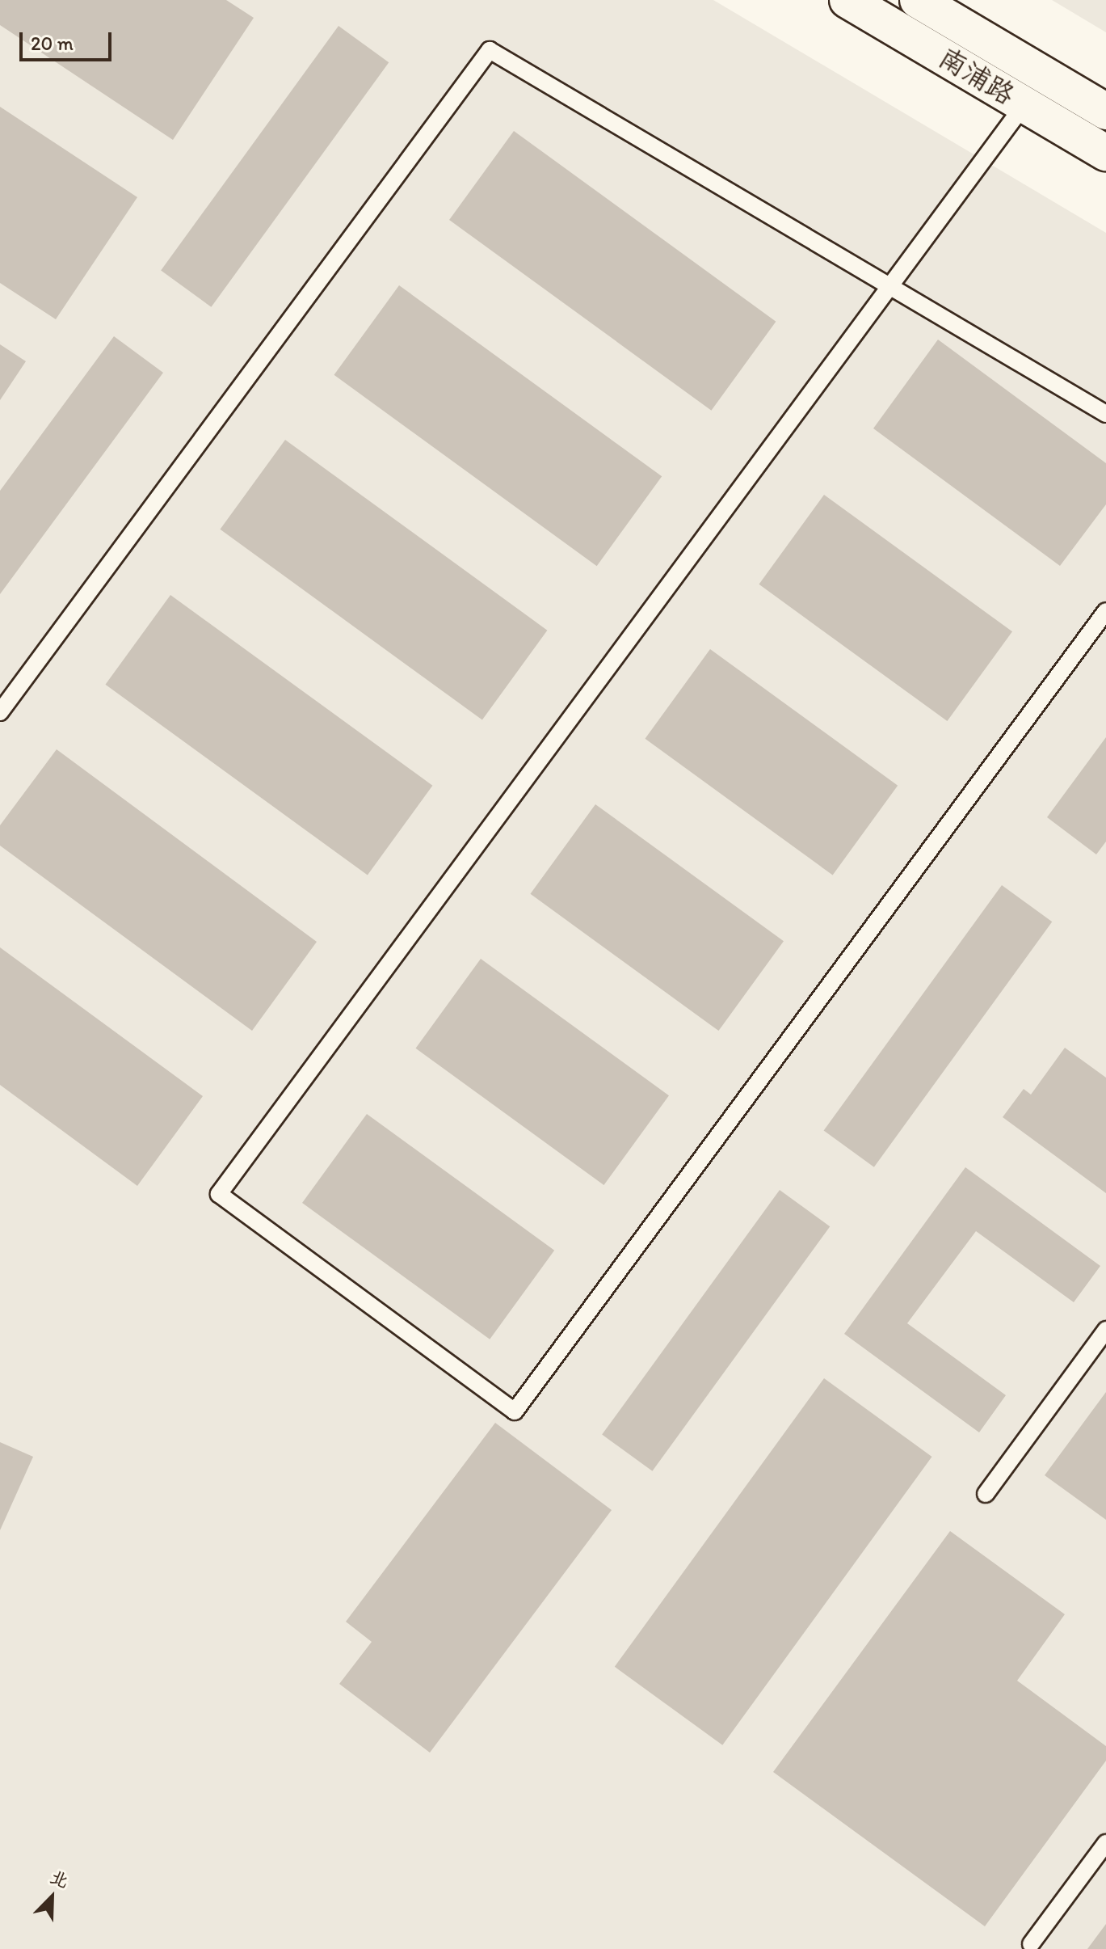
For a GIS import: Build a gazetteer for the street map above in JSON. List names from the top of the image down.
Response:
{
  "streets": {
    "street": ["南浦路"]
  },
  "scale_bar": "20 m",
  "north": "top right"
}
